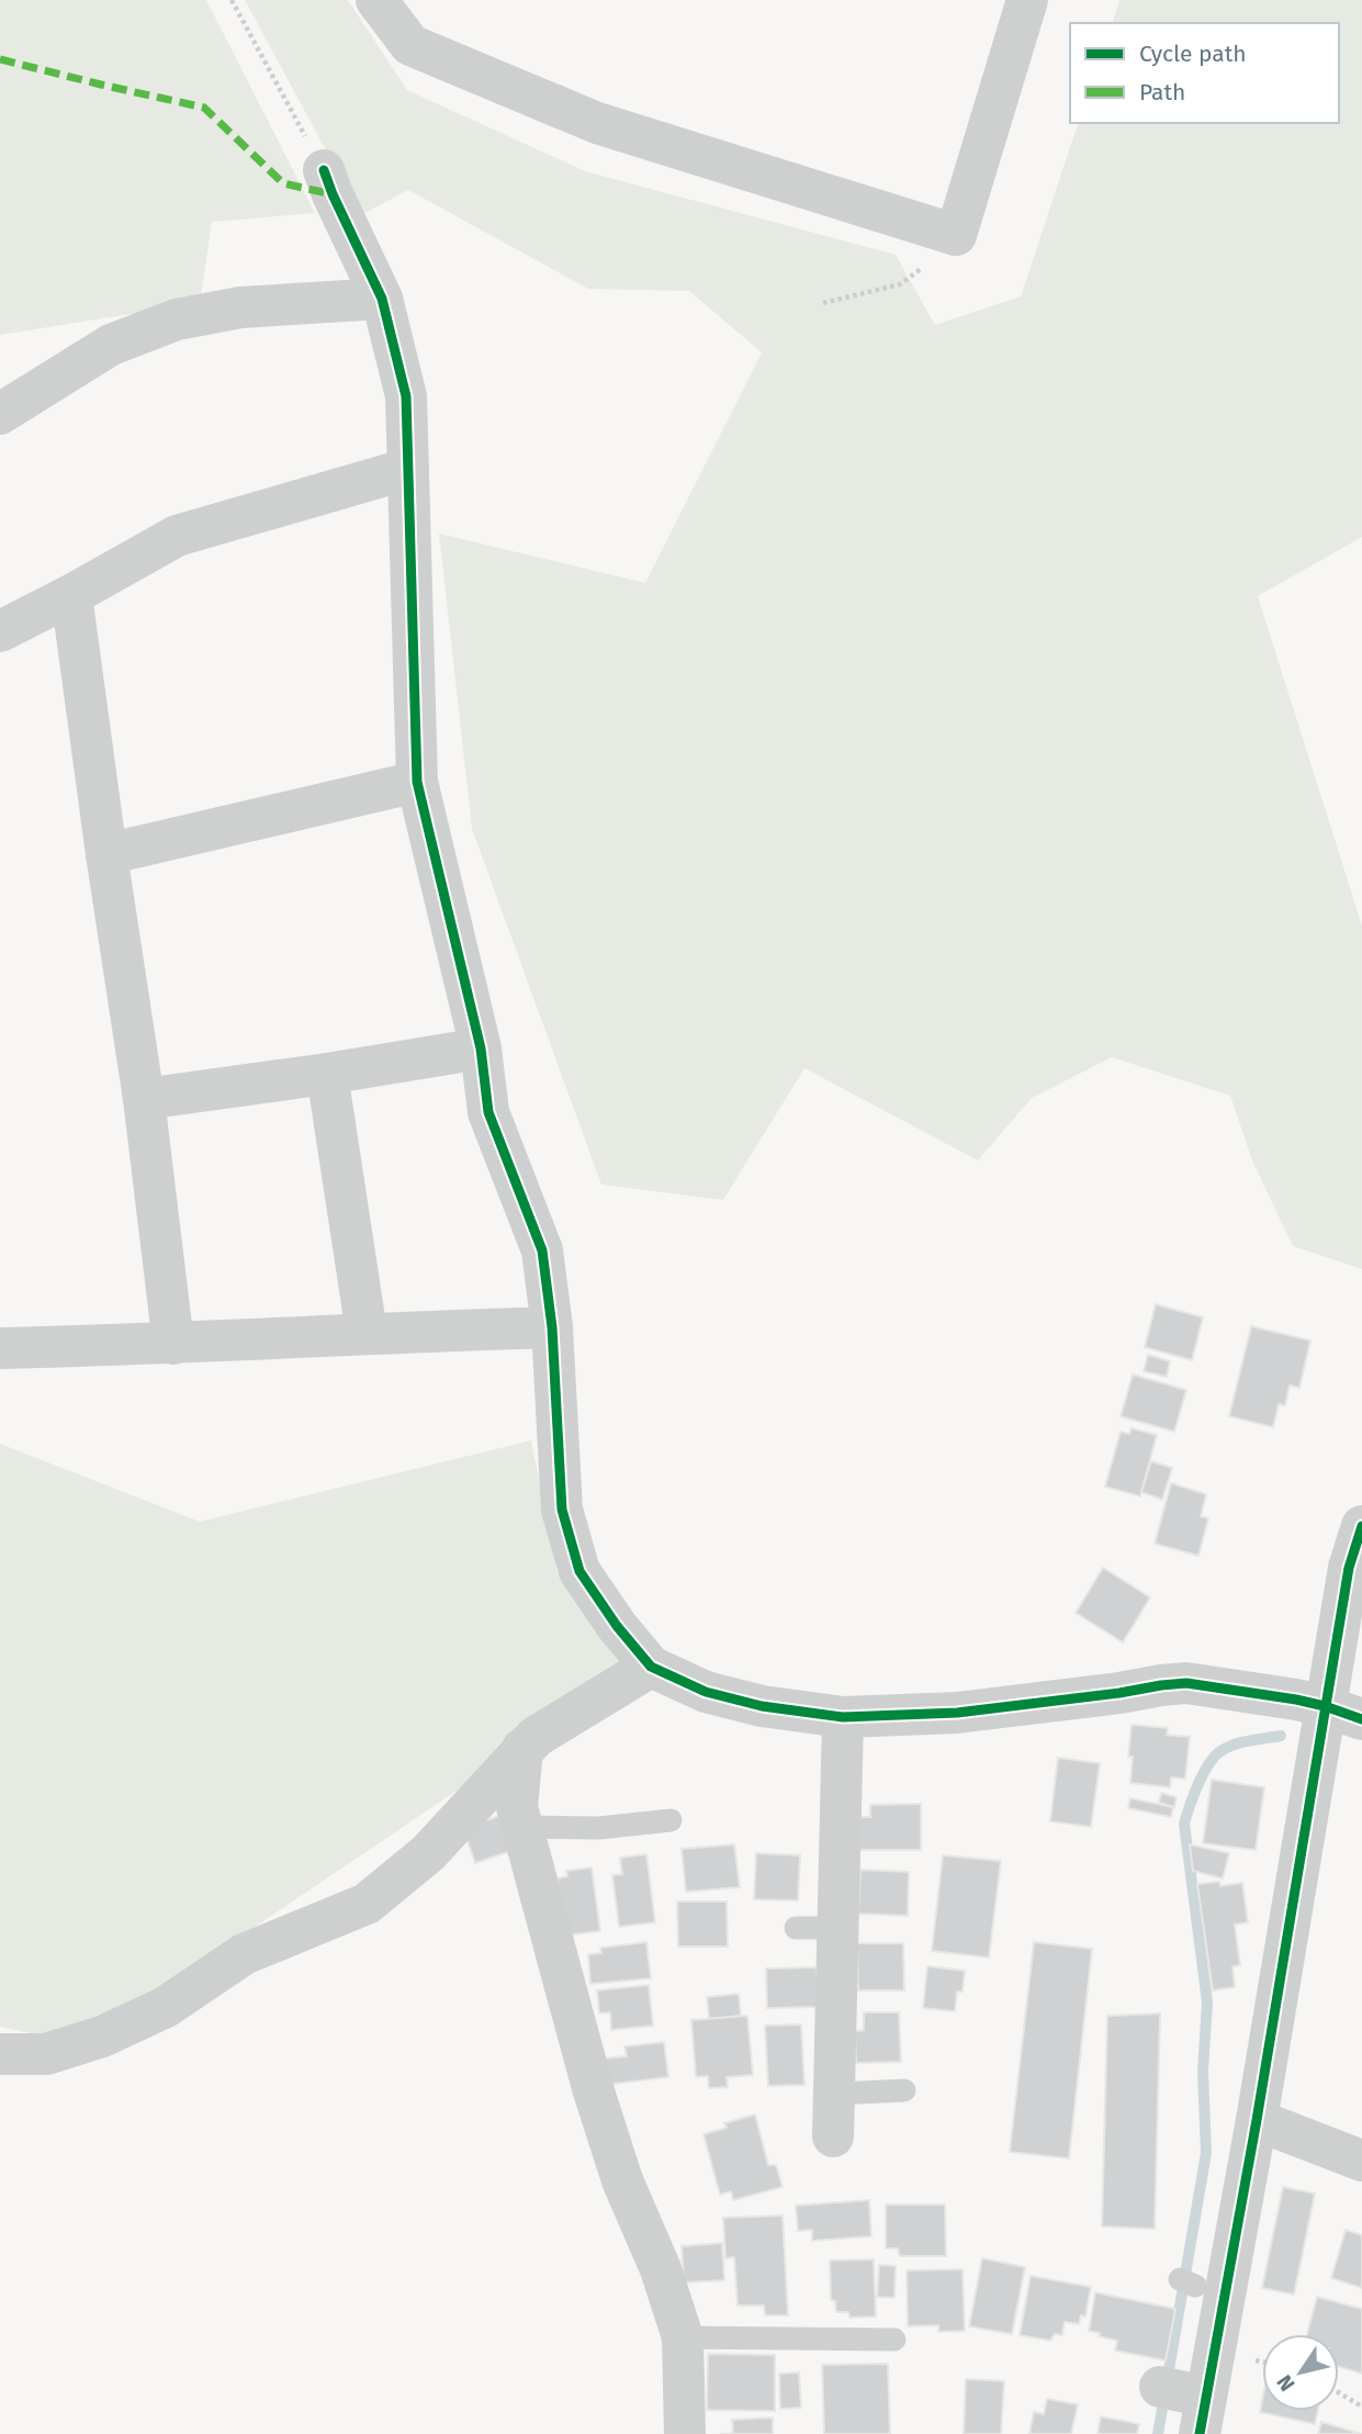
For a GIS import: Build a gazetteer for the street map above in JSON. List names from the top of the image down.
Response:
{
  "legend": ["Cycle path", "Path"],
  "north": "bottom left"
}
